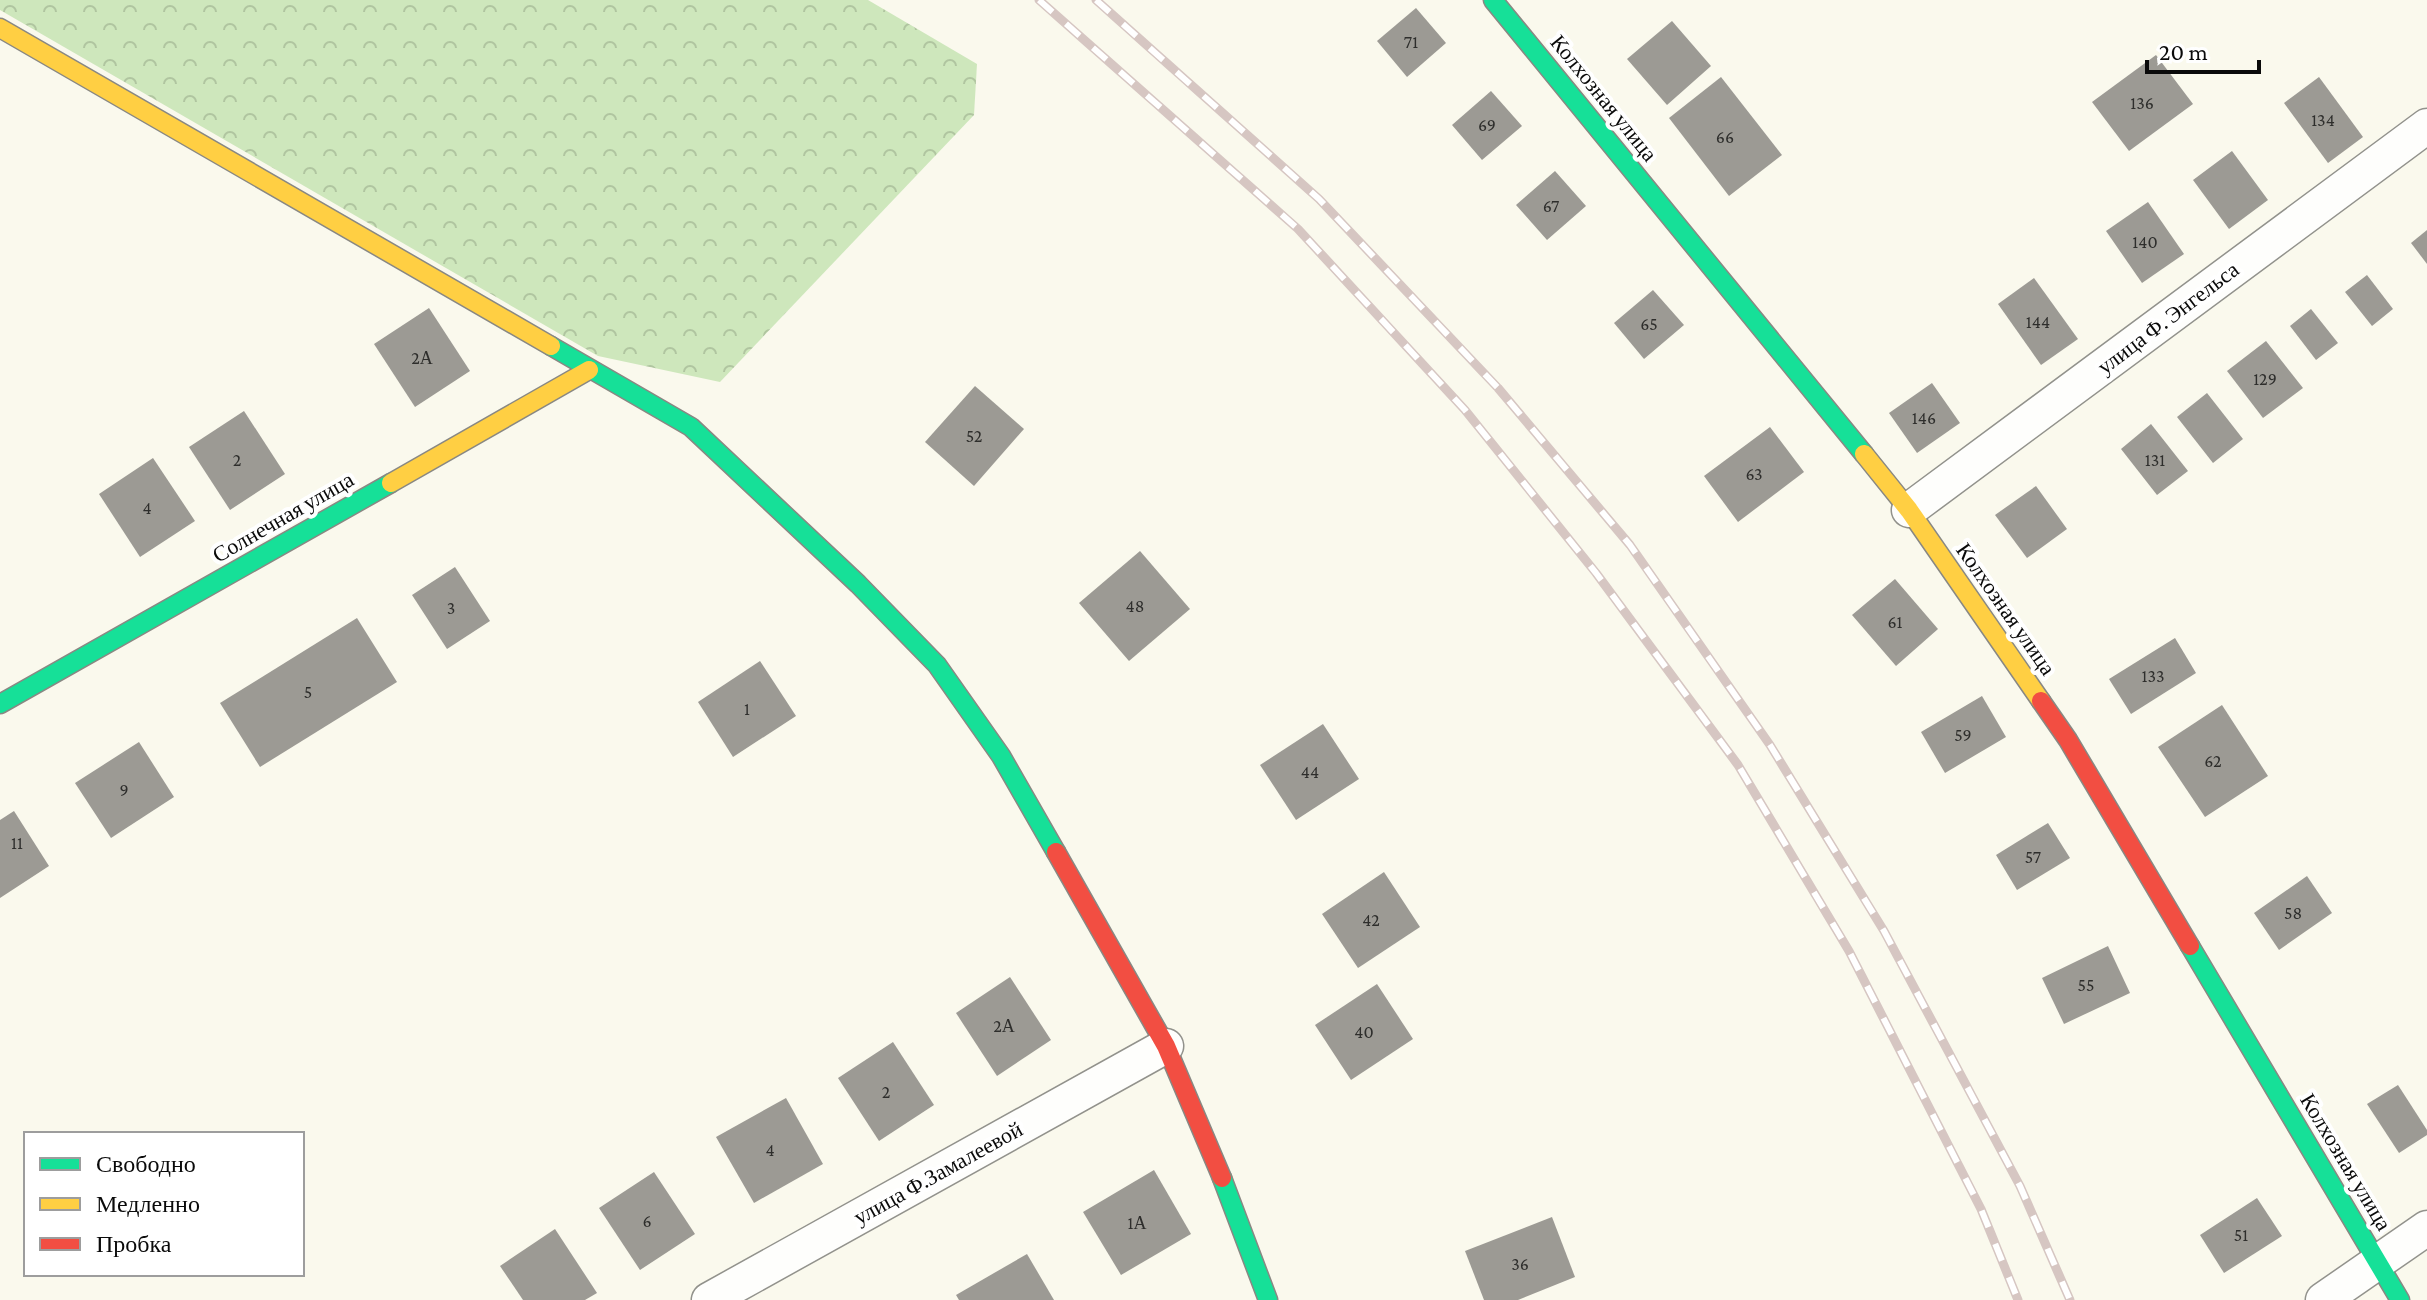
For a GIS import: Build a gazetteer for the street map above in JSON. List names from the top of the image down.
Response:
{
  "streets": {
    "street": [
      "Колхозная улица",
      "улица Ф. Энгельса",
      "Солнечная улица",
      "улица Ф.Замалеевой"
    ]
  },
  "crossings": [
    ["Колхозная улица", "улица Ф. Энгельса"]
  ],
  "house_numbers": [
    "71",
    "136",
    "134",
    "69",
    "66",
    "67",
    "140",
    "144",
    "65",
    "2А",
    "129",
    "146",
    "52",
    "2",
    "131",
    "63",
    "4",
    "48",
    "3",
    "61",
    "133",
    "5",
    "1",
    "59",
    "62",
    "44",
    "9",
    "11",
    "57",
    "58",
    "42",
    "55",
    "2А",
    "40",
    "2",
    "4",
    "6",
    "1А",
    "51",
    "36"
  ],
  "legend": ["Свободно", "Медленно", "Пробка"],
  "scale_bar": "20 m"
}
